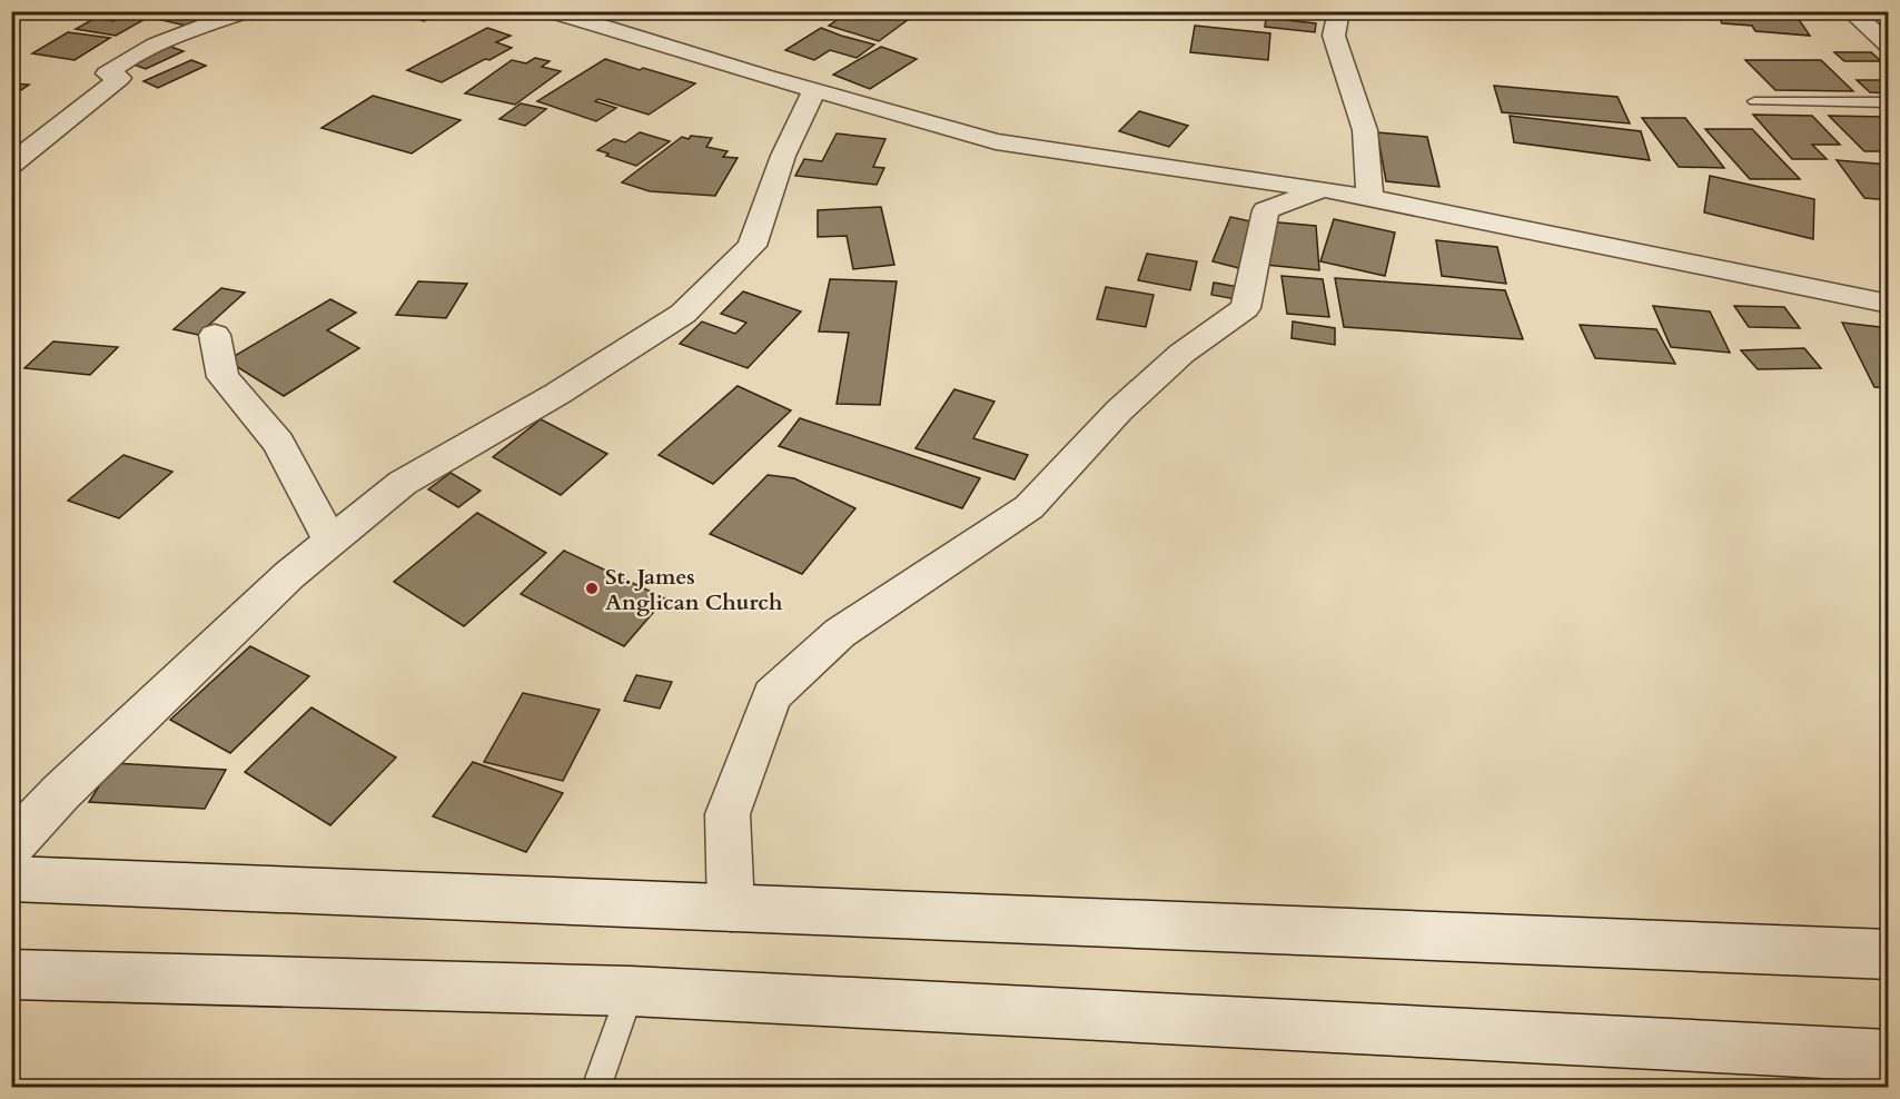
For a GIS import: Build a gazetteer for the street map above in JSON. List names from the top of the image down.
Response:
{
  "places": ["St. James Anglican Church"]
}
